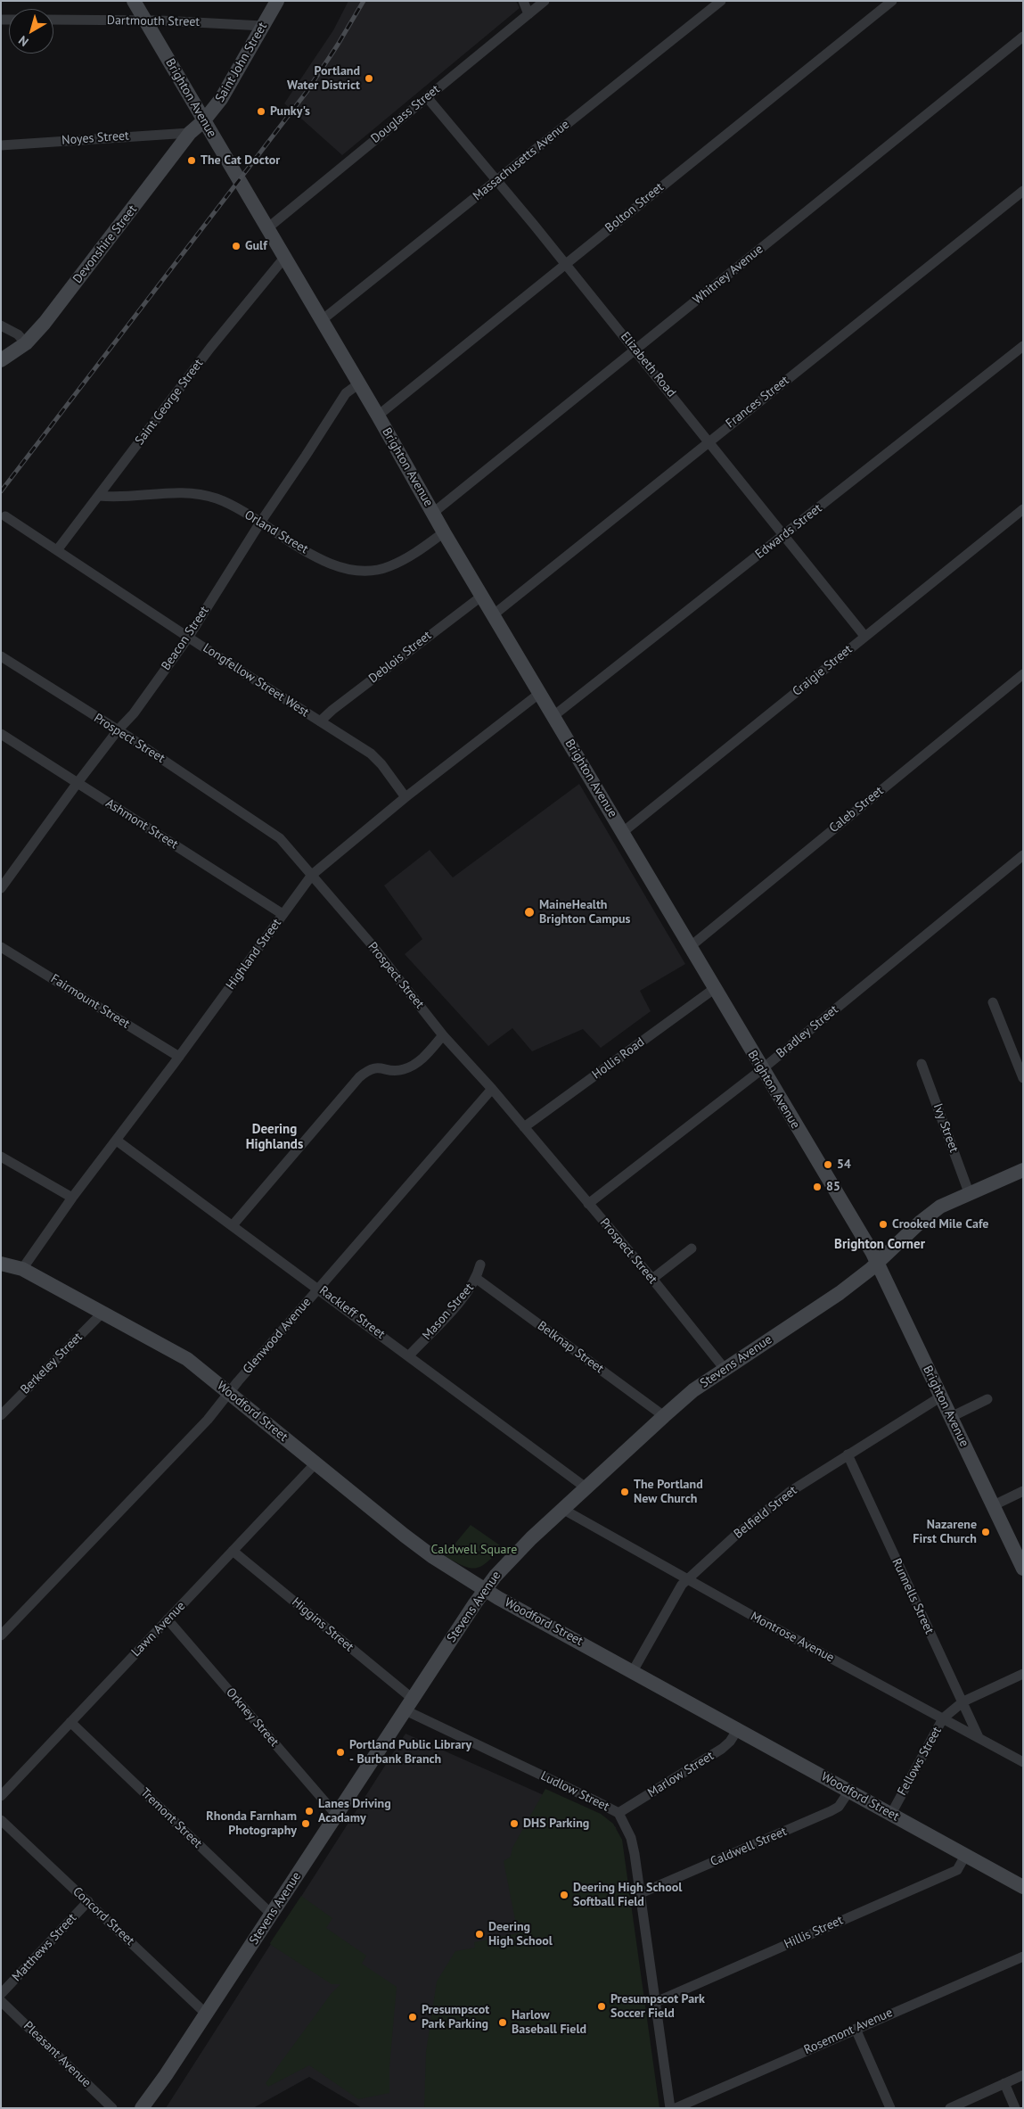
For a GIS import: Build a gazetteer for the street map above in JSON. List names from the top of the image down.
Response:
{
  "streets": {
    "main road": [
      "Saint John Street",
      "Brighton Avenue",
      "Devonshire Street",
      "Stevens Avenue",
      "Woodford Street"
    ],
    "street": [
      "Dartmouth Street",
      "Douglass Street",
      "Noyes Street",
      "Massachusetts Avenue",
      "Bolton Street",
      "Whitney Avenue",
      "Elizabeth Road",
      "Saint George Street",
      "Frances Street",
      "Edwards Street",
      "Orland Street",
      "Beacon Street",
      "Deblois Street",
      "Craigie Street",
      "Longfellow Street West",
      "Prospect Street",
      "Caleb Street",
      "Ashmont Street",
      "Highland Street",
      "Fairmount Street",
      "Bradley Street",
      "Hollis Road",
      "Ivy Street",
      "Mason Street",
      "Rackleff Street",
      "Glenwood Avenue",
      "Belknap Street",
      "Berkeley Street",
      "Belfield Street",
      "Runnells Street",
      "Higgins Street",
      "Lawn Avenue",
      "Montrose Avenue",
      "Orkney Street",
      "Fellows Street",
      "Marlow Street",
      "Ludlow Street",
      "Tremont Street",
      "Caldwell Street",
      "Concord Street",
      "Hillis Street",
      "Matthews Street",
      "Rosemont Avenue",
      "Pleasant Avenue"
    ]
  },
  "crossings": [
    ["Dartmouth Street", "Saint John Street"],
    ["Dartmouth Street", "Brighton Avenue"],
    ["Saint John Street", "Brighton Avenue"],
    ["Saint John Street", "Devonshire Street"],
    ["Brighton Avenue", "Douglass Street"],
    ["Brighton Avenue", "Massachusetts Avenue"],
    ["Brighton Avenue", "Bolton Street"],
    ["Brighton Avenue", "Devonshire Street"],
    ["Brighton Avenue", "Whitney Avenue"],
    ["Brighton Avenue", "Saint George Street"],
    ["Brighton Avenue", "Frances Street"],
    ["Brighton Avenue", "Edwards Street"],
    ["Brighton Avenue", "Orland Street"],
    ["Brighton Avenue", "Beacon Street"],
    ["Brighton Avenue", "Deblois Street"],
    ["Brighton Avenue", "Craigie Street"],
    ["Brighton Avenue", "Caleb Street"],
    ["Brighton Avenue", "Highland Street"],
    ["Brighton Avenue", "Bradley Street"],
    ["Brighton Avenue", "Hollis Road"],
    ["Brighton Avenue", "Stevens Avenue"],
    ["Brighton Avenue", "Belfield Street"],
    ["Douglass Street", "Elizabeth Road"],
    ["Noyes Street", "Devonshire Street"],
    ["Massachusetts Avenue", "Elizabeth Road"],
    ["Bolton Street", "Elizabeth Road"],
    ["Whitney Avenue", "Elizabeth Road"],
    ["Elizabeth Road", "Frances Street"],
    ["Elizabeth Road", "Edwards Street"],
    ["Elizabeth Road", "Craigie Street"],
    ["Saint George Street", "Orland Street"],
    ["Saint George Street", "Longfellow Street West"],
    ["Orland Street", "Beacon Street"],
    ["Beacon Street", "Longfellow Street West"],
    ["Beacon Street", "Prospect Street"],
    ["Beacon Street", "Ashmont Street"],
    ["Deblois Street", "Longfellow Street West"],
    ["Longfellow Street West", "Highland Street"],
    ["Prospect Street", "Highland Street"],
    ["Prospect Street", "Bradley Street"],
    ["Prospect Street", "Hollis Road"],
    ["Prospect Street", "Glenwood Avenue"],
    ["Prospect Street", "Stevens Avenue"],
    ["Ashmont Street", "Highland Street"],
    ["Highland Street", "Fairmount Street"],
    ["Highland Street", "Rackleff Street"],
    ["Highland Street", "Woodford Street"],
    ["Ivy Street", "Stevens Avenue"],
    ["Mason Street", "Rackleff Street"],
    ["Mason Street", "Belknap Street"],
    ["Rackleff Street", "Glenwood Avenue"],
    ["Rackleff Street", "Stevens Avenue"],
    ["Glenwood Avenue", "Woodford Street"],
    ["Belknap Street", "Stevens Avenue"],
    ["Stevens Avenue", "Woodford Street"],
    ["Stevens Avenue", "Higgins Street"],
    ["Stevens Avenue", "Montrose Avenue"],
    ["Stevens Avenue", "Orkney Street"],
    ["Stevens Avenue", "Ludlow Street"],
    ["Stevens Avenue", "Tremont Street"],
    ["Stevens Avenue", "Concord Street"],
    ["Berkeley Street", "Woodford Street"],
    ["Woodford Street", "Belfield Street"],
    ["Woodford Street", "Lawn Avenue"],
    ["Woodford Street", "Fellows Street"],
    ["Woodford Street", "Marlow Street"],
    ["Woodford Street", "Caldwell Street"],
    ["Woodford Street", "Hillis Street"],
    ["Belfield Street", "Runnells Street"],
    ["Belfield Street", "Montrose Avenue"],
    ["Runnells Street", "Montrose Avenue"],
    ["Runnells Street", "Fellows Street"],
    ["Higgins Street", "Lawn Avenue"],
    ["Higgins Street", "Ludlow Street"],
    ["Lawn Avenue", "Orkney Street"],
    ["Lawn Avenue", "Tremont Street"],
    ["Montrose Avenue", "Fellows Street"],
    ["Marlow Street", "Ludlow Street"],
    ["Ludlow Street", "Caldwell Street"],
    ["Ludlow Street", "Hillis Street"],
    ["Concord Street", "Matthews Street"]
  ],
  "districts": ["Deering Highlands", "Brighton Corner"],
  "parks": ["Caldwell Square"],
  "places": [
    "Portland Water District",
    "Punky's",
    "The Cat Doctor",
    "Gulf",
    "MaineHealth Brighton Campus",
    "54",
    "85",
    "Crooked Mile Cafe",
    "The Portland New Church",
    "Nazarene First Church",
    "Portland Public Library - Burbank Branch",
    "Lanes Driving Acadamy",
    "Rhonda Farnham Photography",
    "DHS Parking",
    "Deering High School Softball Field",
    "Deering High School",
    "Presumpscot Park Soccer Field",
    "Presumpscot Park Parking",
    "Harlow Baseball Field"
  ],
  "north": "bottom left"
}
